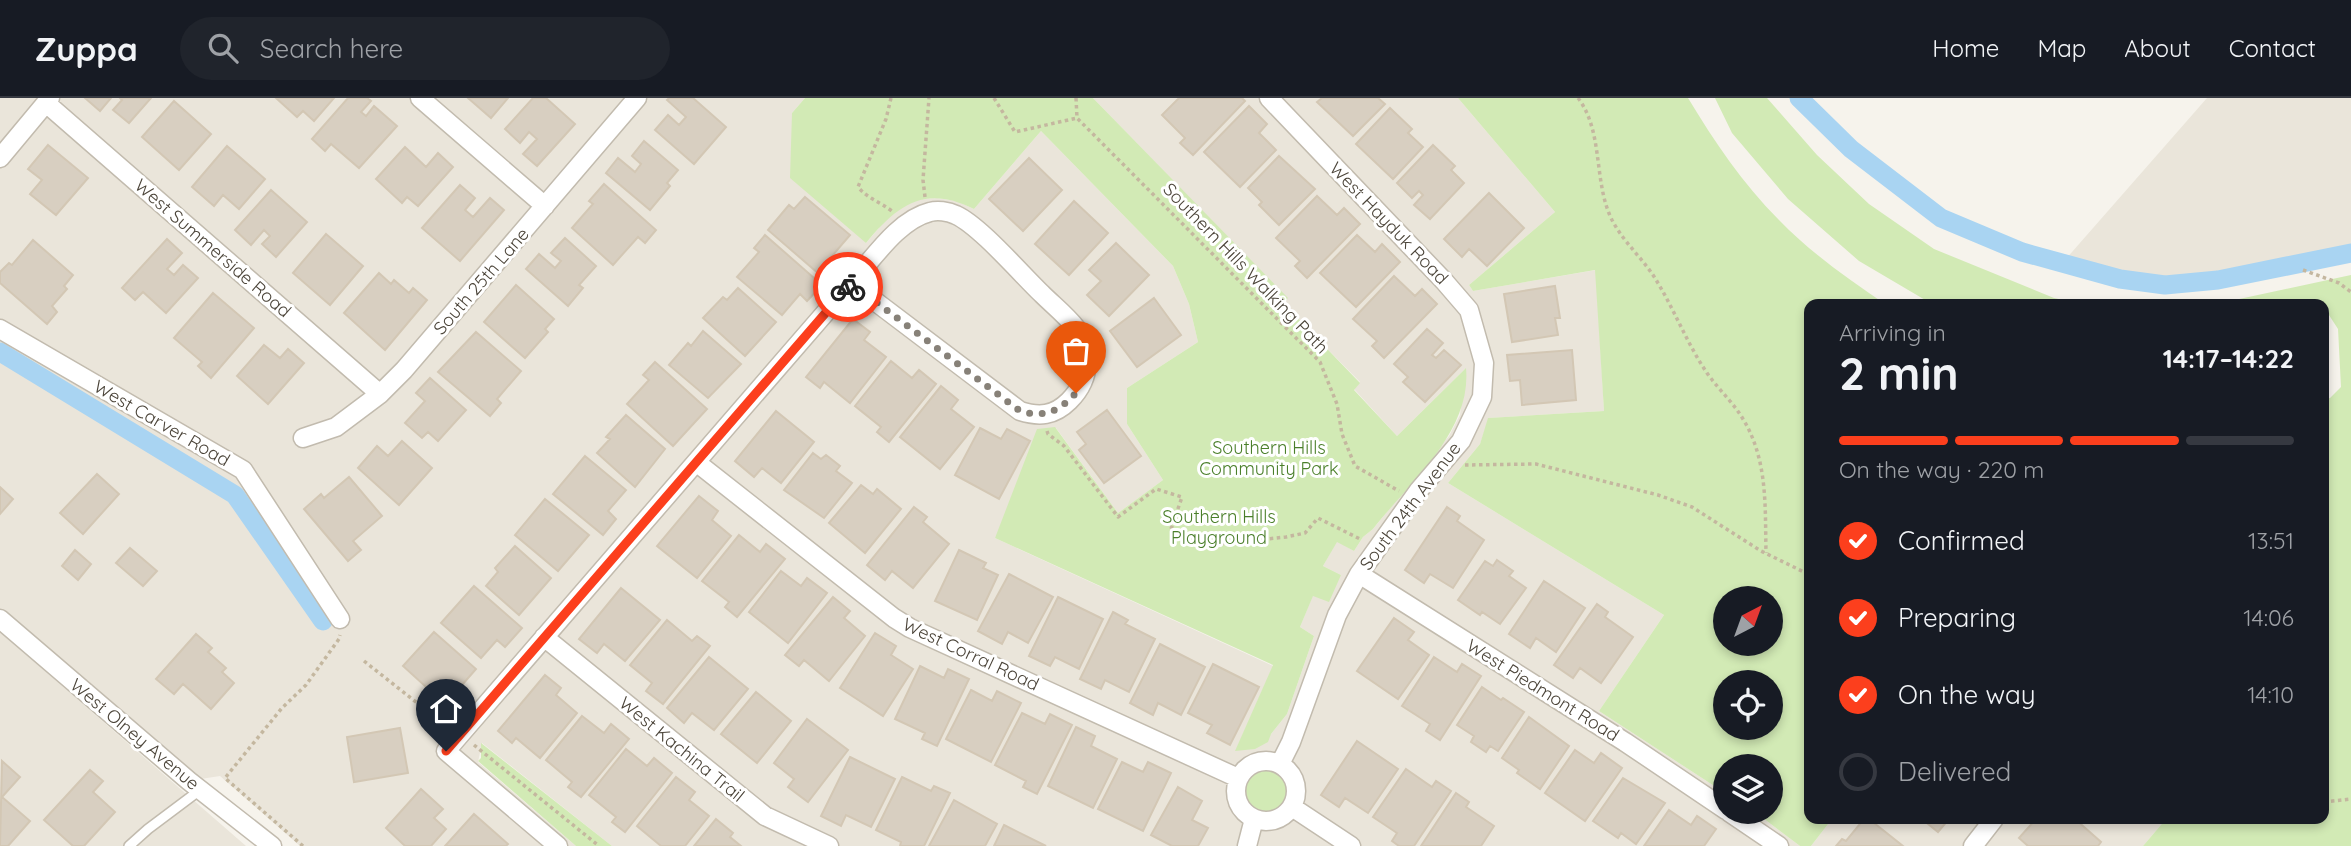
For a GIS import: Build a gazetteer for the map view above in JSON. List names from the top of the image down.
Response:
{
  "streets": {
    "street": [
      "West Hayduk Road",
      "West Summerside Road",
      "South 25th Lane",
      "West Carver Road",
      "South 24th Avenue",
      "West Corral Road",
      "West Piedmont Road",
      "West Olney Avenue",
      "West Kachina Trail"
    ],
    "path": ["Southern Hills Walking Path"]
  },
  "crossings": [
    ["West Hayduk Road", "South 24th Avenue"],
    ["West Summerside Road", "South 25th Lane"],
    ["South 24th Avenue", "West Corral Road"],
    ["South 24th Avenue", "West Piedmont Road"]
  ],
  "parks": ["Southern Hills Community Park", "Southern Hills Playground"],
  "north": "top right",
  "page": {
    "header": "Zuppa",
    "search": "Search here",
    "nav": [
      "Home",
      "Map",
      "About",
      "Contact"
    ],
    "heading": ["2 min", "Arriving in", "14:17–14:22"],
    "bar": "On the way · 220 m",
    "list": [
      ["Confirmed", "13:51"],
      ["Preparing", "14:06"],
      ["On the way", "14:10"],
      "Delivered"
    ]
  }
}
